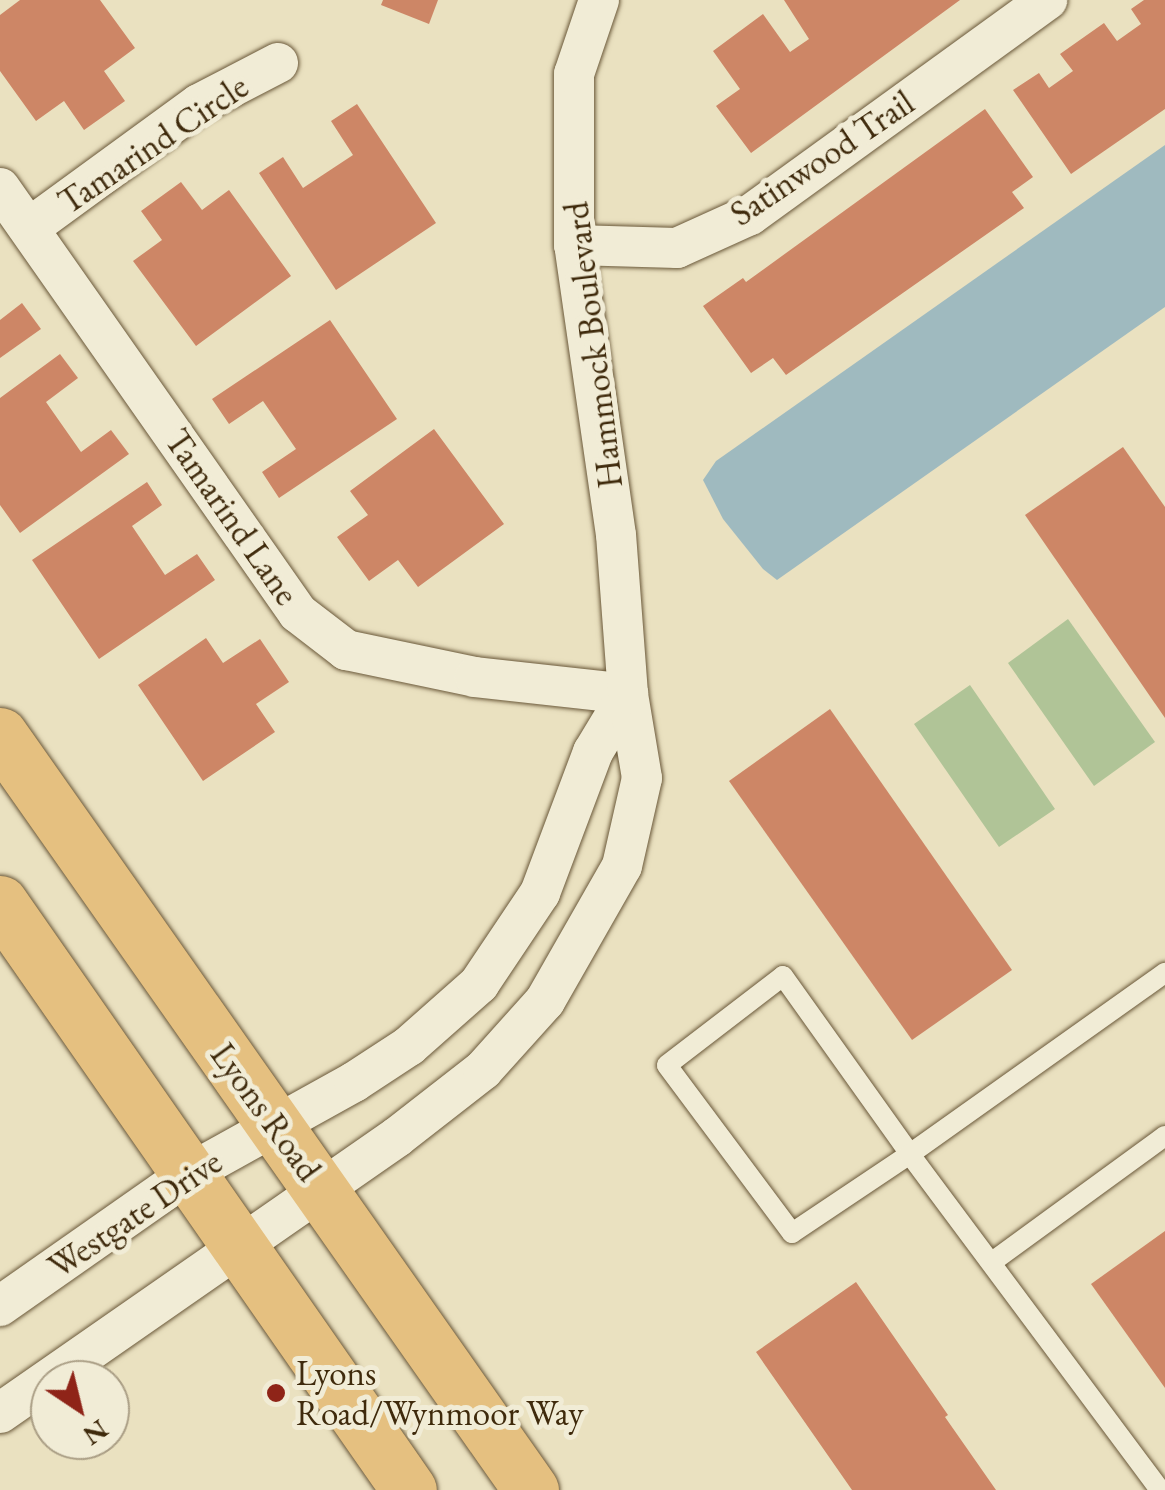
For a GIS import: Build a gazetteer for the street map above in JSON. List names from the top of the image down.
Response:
{
  "streets": {
    "main road": ["Lyons Road"],
    "street": [
      "Tamarind Circle",
      "Satinwood Trail",
      "Hammock Boulevard",
      "Tamarind Lane",
      "Westgate Drive"
    ]
  },
  "crossings": [
    ["Tamarind Circle", "Tamarind Lane"],
    ["Satinwood Trail", "Hammock Boulevard"],
    ["Hammock Boulevard", "Tamarind Lane"],
    ["Hammock Boulevard", "Lyons Road"],
    ["Lyons Road", "Westgate Drive"]
  ],
  "places": ["Lyons Road/Wynmoor Way"],
  "north": "bottom right"
}
